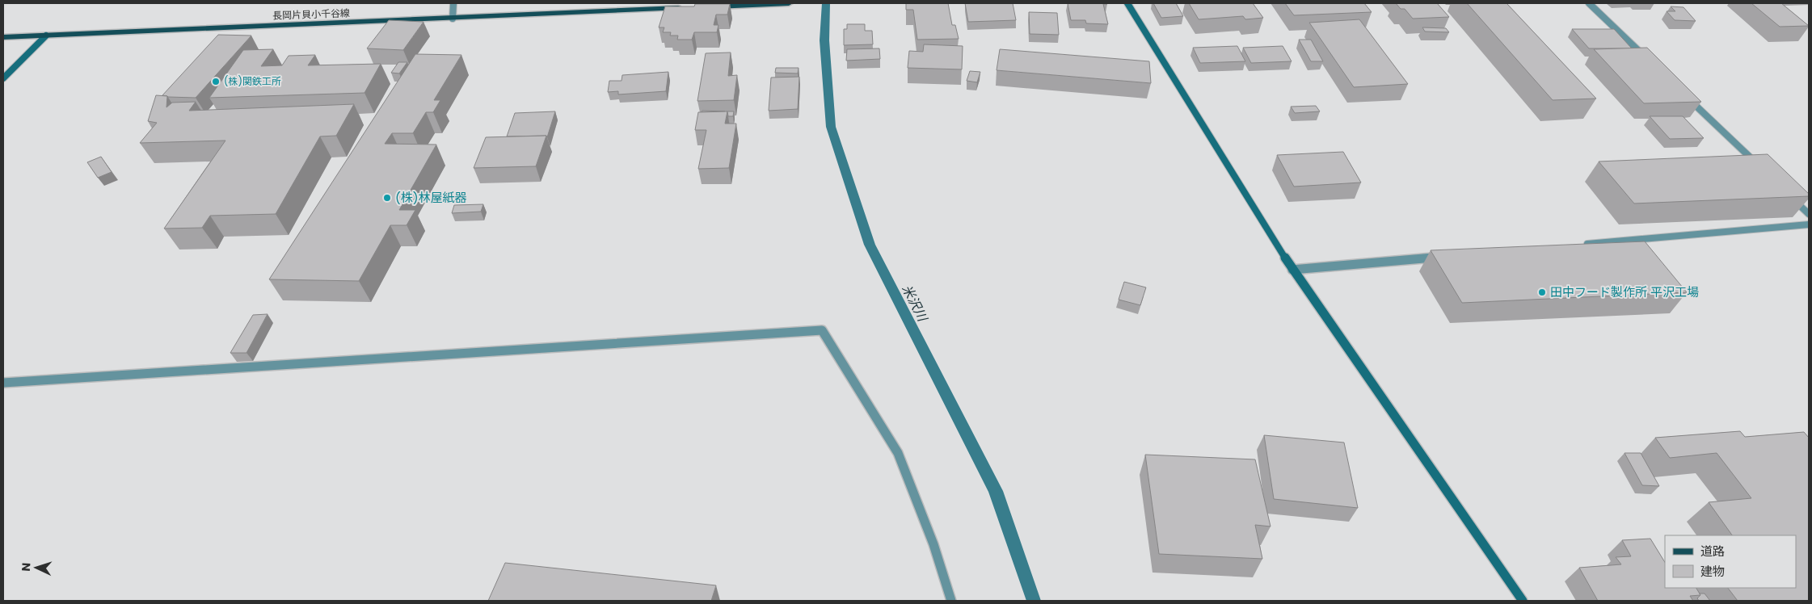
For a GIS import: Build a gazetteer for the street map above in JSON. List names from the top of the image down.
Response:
{
  "streets": {
    "main road": ["長岡片貝小千谷線"]
  },
  "water": ["米沢川"],
  "places": ["(株)関鉄工所", "(株)林屋紙器", "田中フード製作所 平沢工場"],
  "legend": ["道路", "建物"],
  "north": "left"
}
